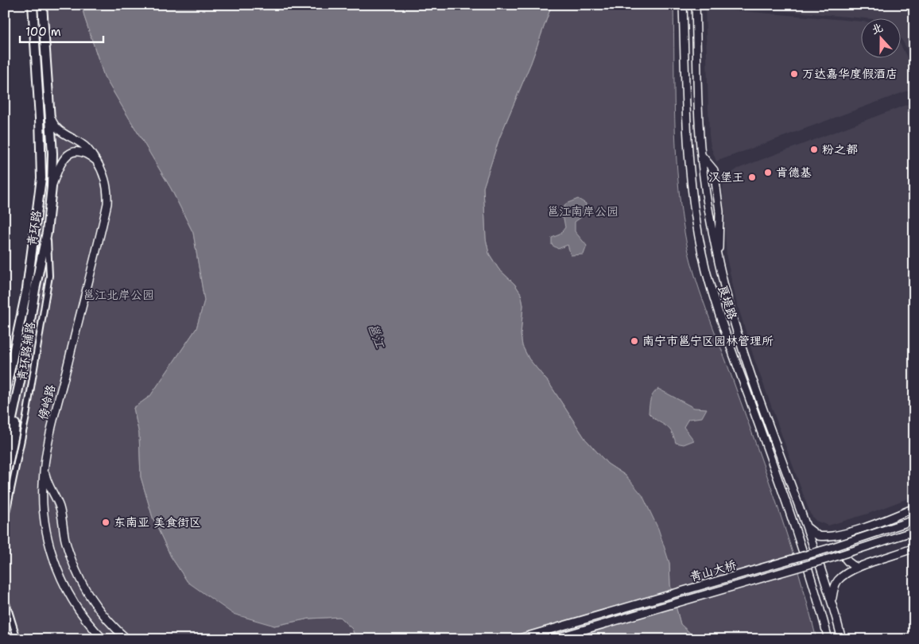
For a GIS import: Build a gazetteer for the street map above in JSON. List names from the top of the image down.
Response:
{
  "streets": {
    "main road": [
      "青环路",
      "良堤路",
      "傍岭路",
      "青山大桥"
    ],
    "street": ["青环路辅路"]
  },
  "crossings": [
    ["青环路", "青环路辅路"],
    ["青环路", "傍岭路"]
  ],
  "water": ["邕江"],
  "parks": ["邕江南岸公园", "邕江北岸公园"],
  "places": [
    "万达嘉华度假酒店",
    "粉之都",
    "肯德基",
    "汉堡王",
    "南宁市邕宁区园林管理所",
    "东南亚 美食街区"
  ],
  "scale_bar": "100 m",
  "north": "top"
}
